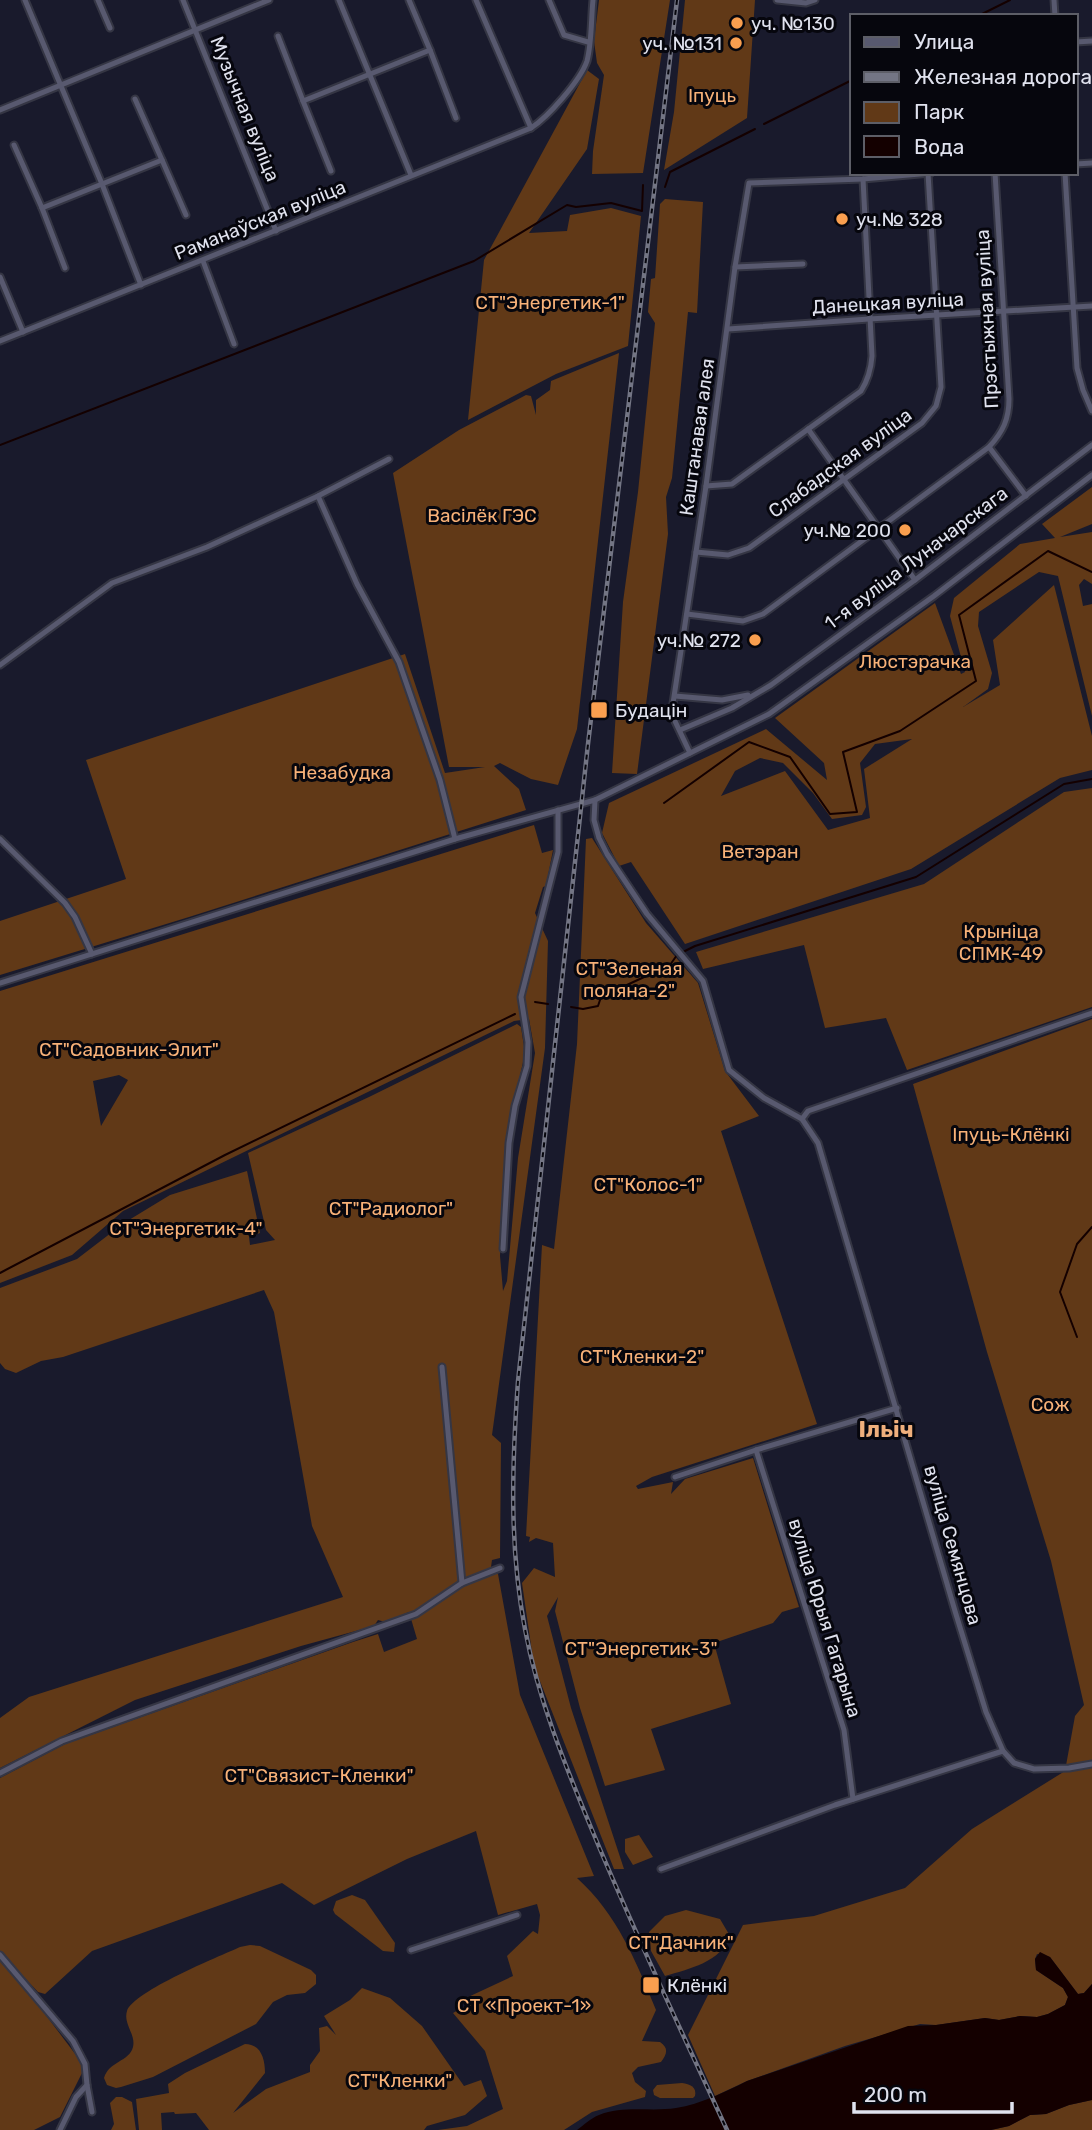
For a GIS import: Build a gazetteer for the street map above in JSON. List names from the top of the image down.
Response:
{
  "streets": {
    "street": [
      "Музычная вуліца",
      "Раманаўская вуліца",
      "Данецкая вуліца",
      "Прэстыжная вуліца",
      "Каштанавая алея",
      "Слабадская вуліца",
      "1-я вуліца Луначарскага",
      "вуліца Семянцова",
      "вуліца Юрыя Гагарына"
    ]
  },
  "crossings": [
    ["Музычная вуліца", "Раманаўская вуліца"],
    ["Данецкая вуліца", "Прэстыжная вуліца"],
    ["Данецкая вуліца", "Каштанавая алея"],
    ["Данецкая вуліца", "Слабадская вуліца"],
    ["Прэстыжная вуліца", "Каштанавая алея"],
    ["Каштанавая алея", "Слабадская вуліца"],
    ["Каштанавая алея", "1-я вуліца Луначарскага"]
  ],
  "districts": ["Ільіч"],
  "parks": [
    "Іпуць",
    "СТ\"Энергетик-1\"",
    "Васілёк ГЭС",
    "Люстэрачка",
    "Незабудка",
    "Ветэран",
    "Крыніца СПМК-49",
    "СТ\"Зеленая поляна-2\"",
    "СТ\"Садовник-Элит\"",
    "Іпуць-Клёнкі",
    "СТ\"Колос-1\"",
    "СТ\"Радиолог\"",
    "СТ\"Энергетик-4\"",
    "СТ\"Кленки-2\"",
    "Сож",
    "СТ\"Энергетик-3\"",
    "СТ\"Связист-Кленки\"",
    "СТ\"Дачник\"",
    "СТ «Проект-1»",
    "СТ\"Кленки\""
  ],
  "places": {
    "other": [
      "уч. №130",
      "уч. №131",
      "уч.№ 328",
      "уч.№ 200",
      "уч.№ 272"
    ],
    "transit": ["Будацін", "Клёнкі"]
  },
  "legend": [
    "Улица",
    "Железная дорога",
    "Парк",
    "Вода"
  ],
  "scale_bar": "200 m"
}
